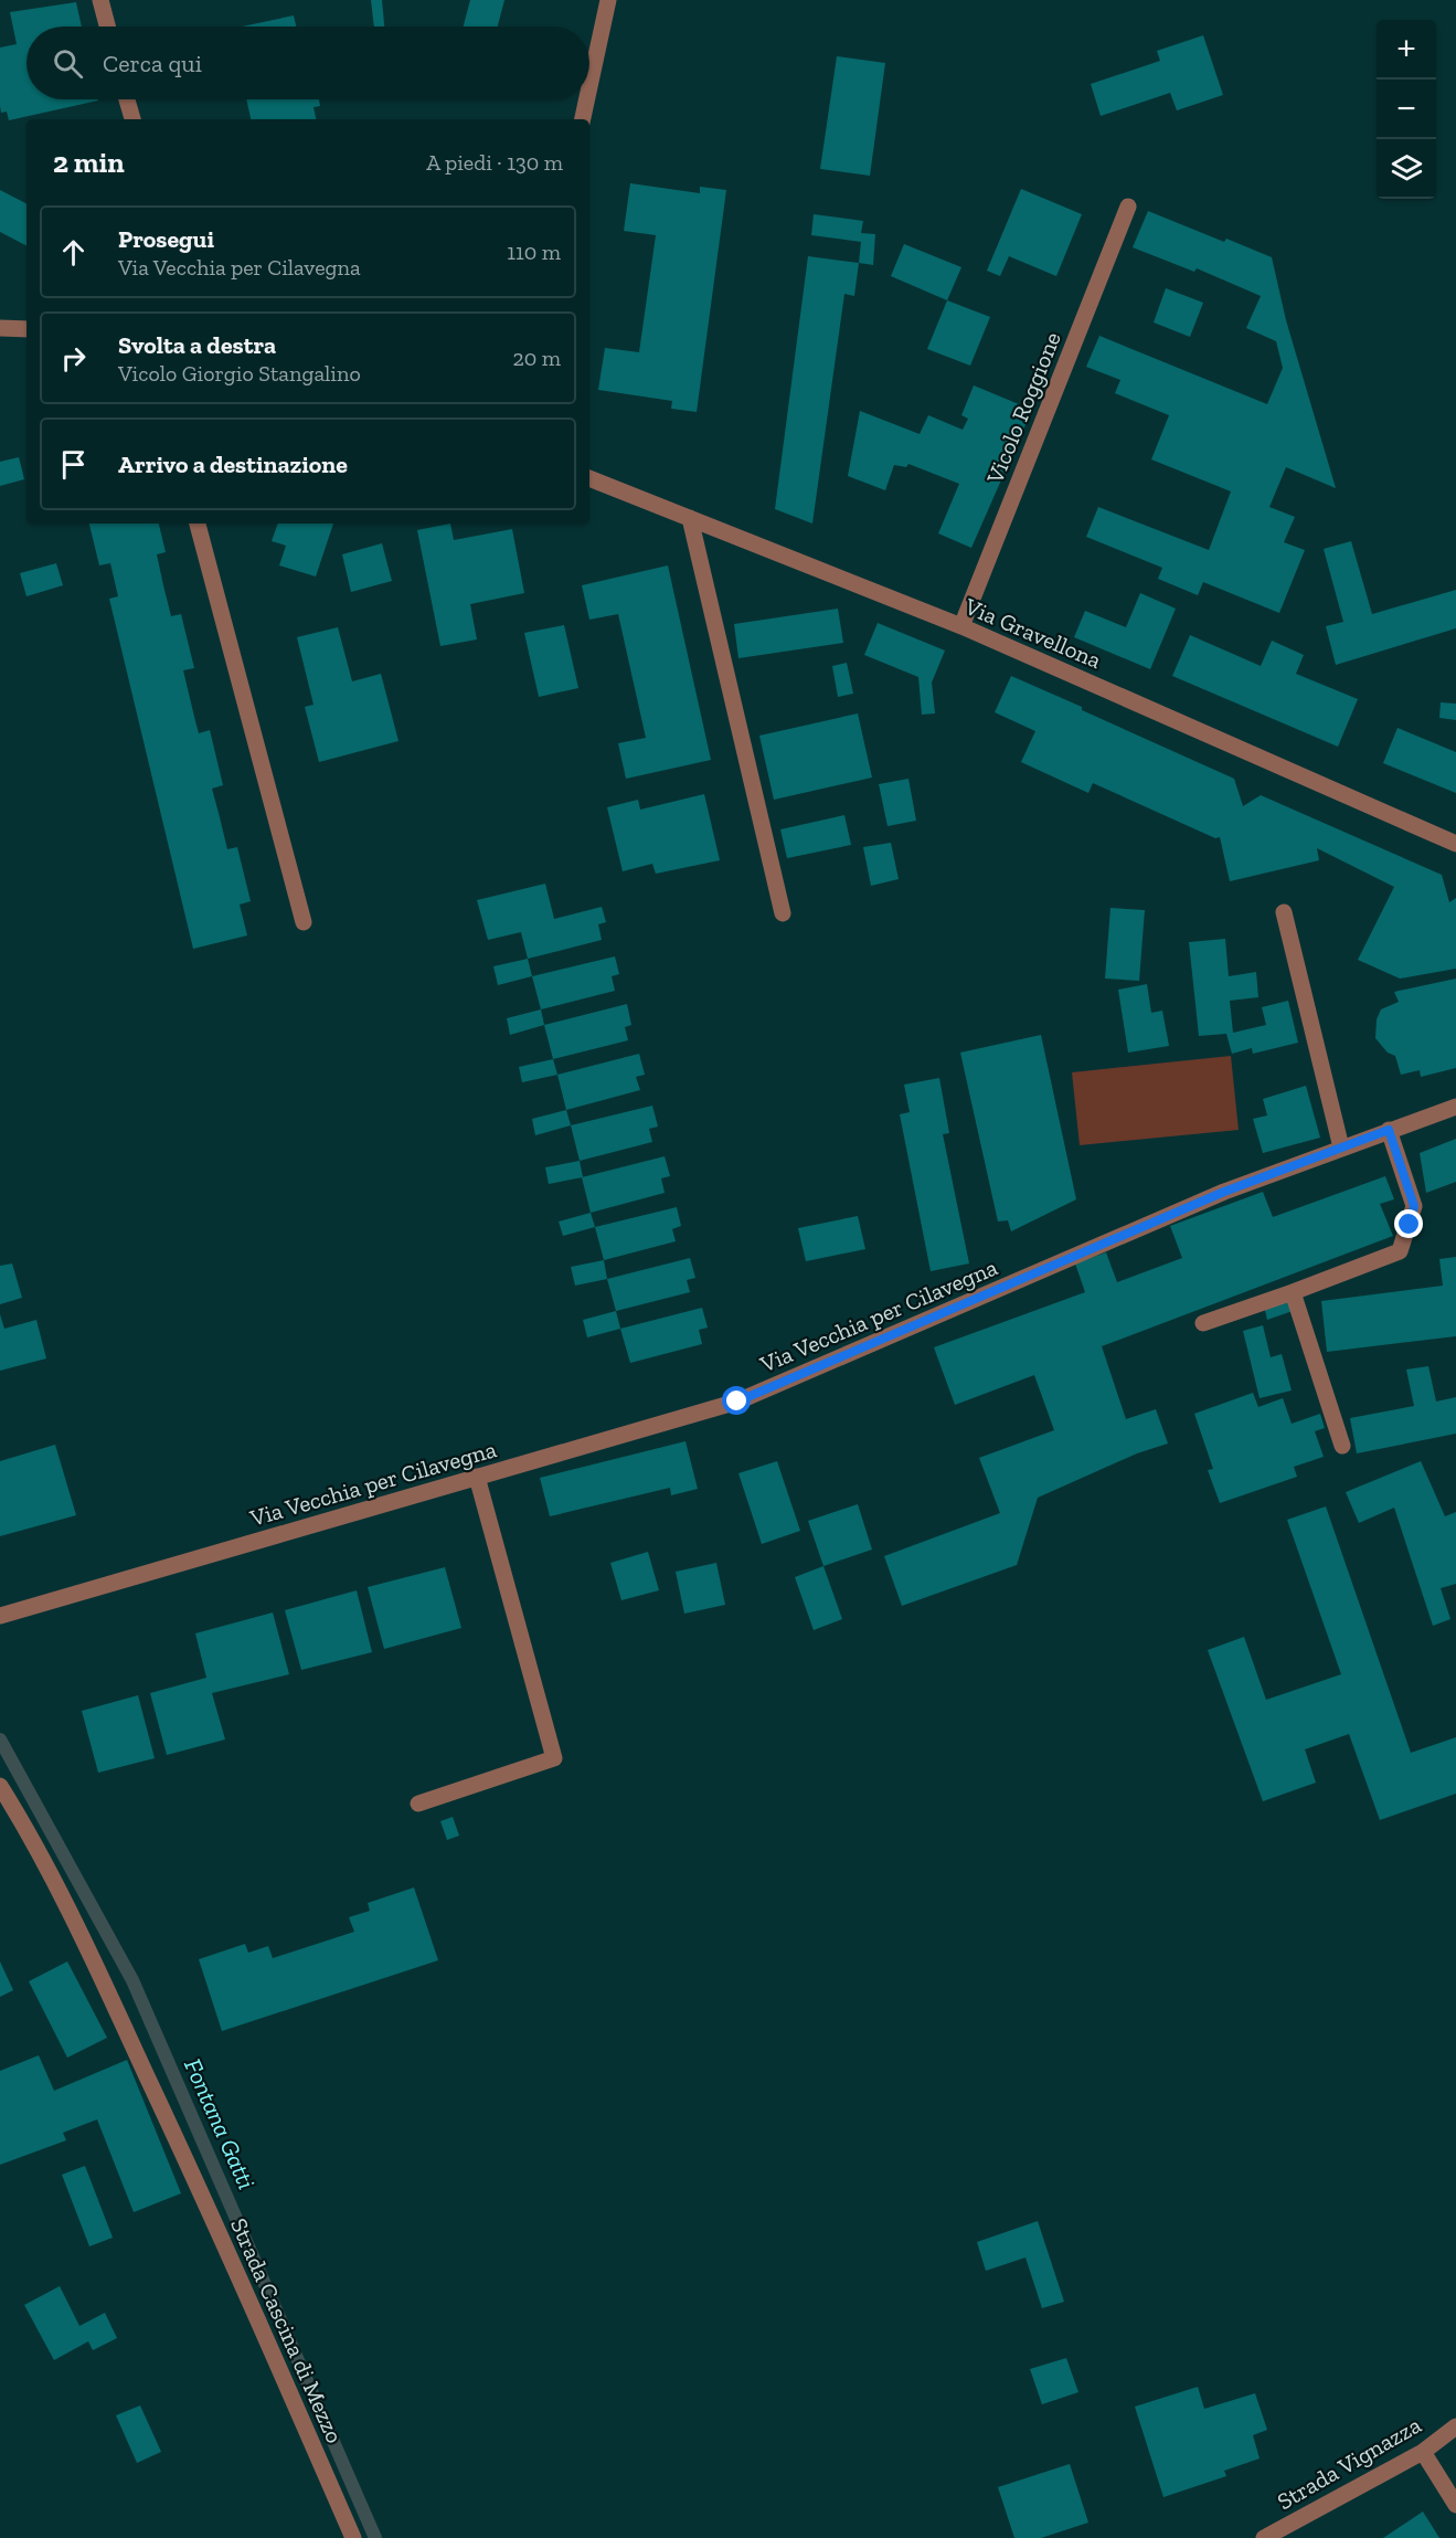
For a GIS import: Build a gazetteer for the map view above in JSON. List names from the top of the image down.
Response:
{
  "streets": {
    "street": [
      "Vicolo Roggione",
      "Via Gravellona",
      "Via Vecchia per Cilavegna",
      "Strada Cascina di Mezzo",
      "Strada Vignazza"
    ]
  },
  "crossings": [
    ["Vicolo Roggione", "Via Gravellona"]
  ],
  "water": ["Fontana Gatti"],
  "page": {
    "map_buttons": ["+", "−"],
    "search": "Cerca qui",
    "heading": ["2 min", "A piedi · 130 m"],
    "list": [
      ["Prosegui", "Via Vecchia per Cilavegna", "110 m"],
      ["Svolta a destra", "Vicolo Giorgio Stangalino", "20 m"],
      "Arrivo a destinazione"
    ]
  }
}
